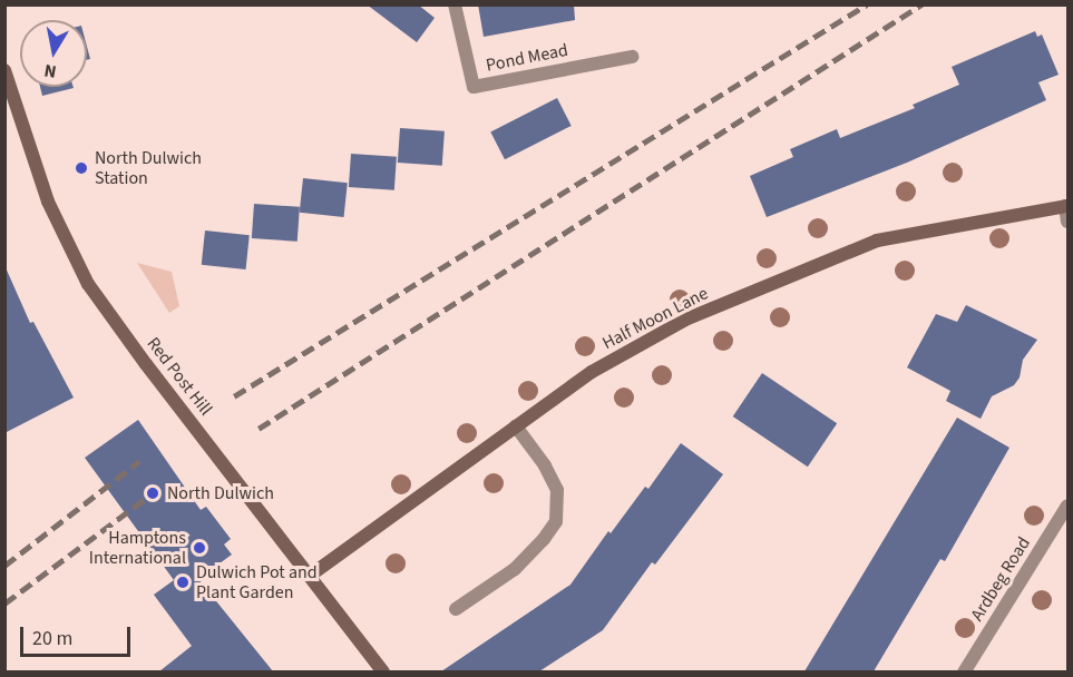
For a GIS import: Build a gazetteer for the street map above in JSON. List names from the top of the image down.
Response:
{
  "streets": {
    "street": [
      "Pond Mead",
      "Half Moon Lane",
      "Red Post Hill",
      "Ardbeg Road"
    ]
  },
  "crossings": [
    ["Half Moon Lane", "Red Post Hill"]
  ],
  "places": [
    "North Dulwich Station",
    "North Dulwich",
    "Hamptons International",
    "Dulwich Pot and Plant Garden"
  ],
  "scale_bar": "20 m",
  "north": "bottom"
}
